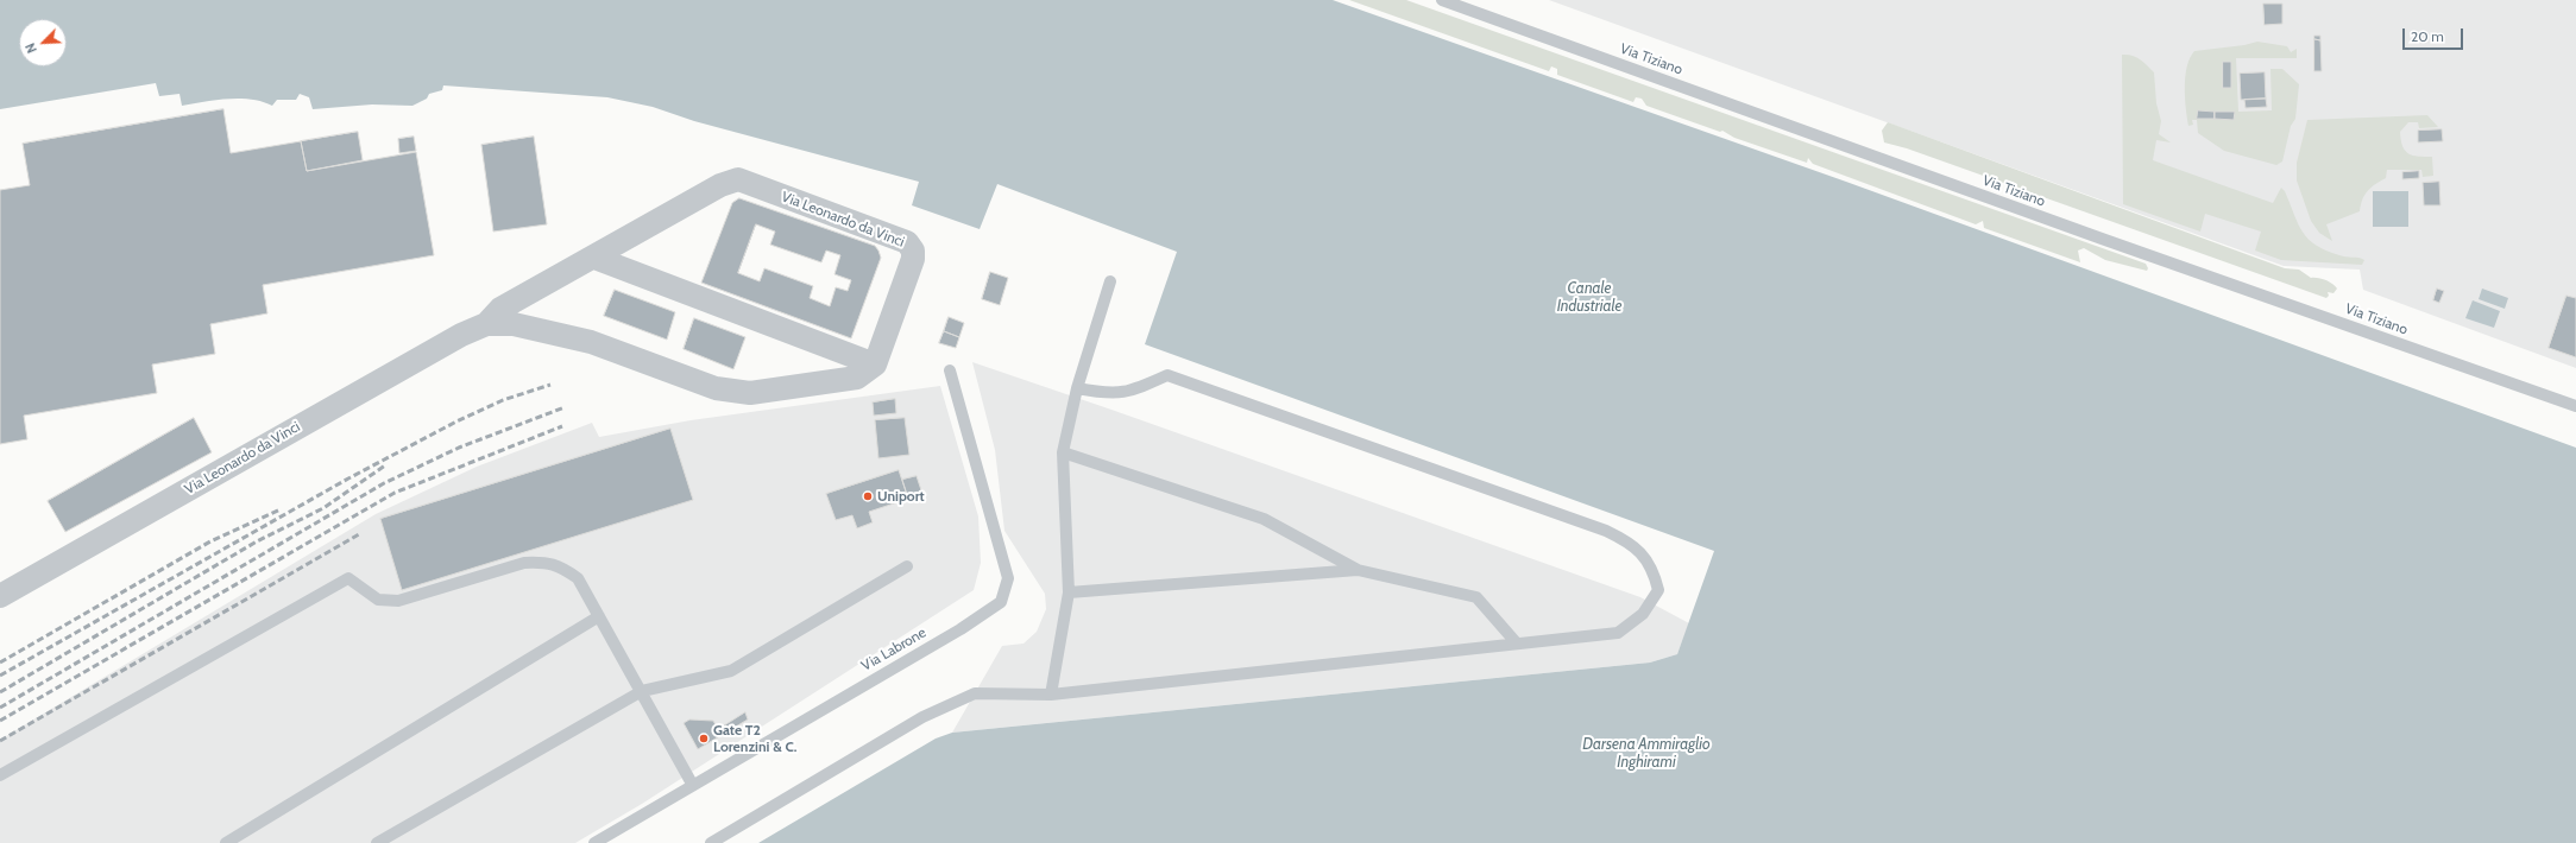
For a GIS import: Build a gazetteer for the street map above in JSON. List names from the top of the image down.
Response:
{
  "streets": {
    "street": ["Via Leonardo da Vinci"],
    "lane": ["Via Tiziano", "Via Labrone"]
  },
  "water": ["Canale Industriale", "Darsena Ammiraglio Inghirami"],
  "places": ["Uniport", "Gate T2 Lorenzini & C."],
  "scale_bar": "20 m",
  "north": "bottom left"
}
